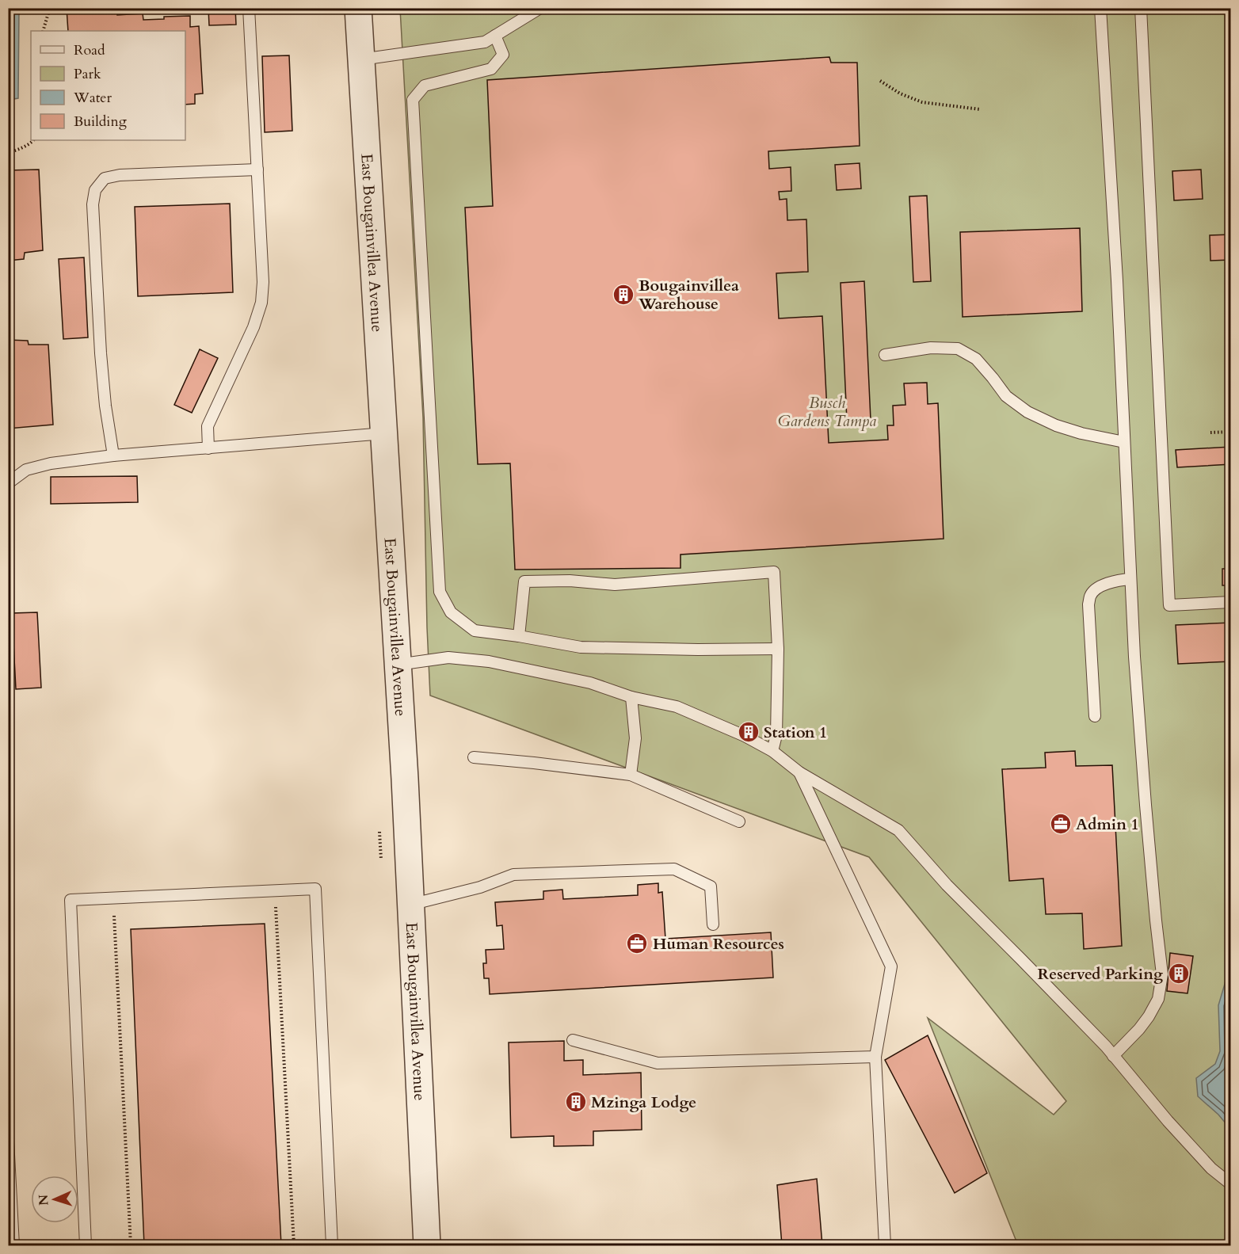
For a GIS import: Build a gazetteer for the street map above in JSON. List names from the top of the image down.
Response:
{
  "streets": {
    "street": ["East Bougainvillea Avenue"]
  },
  "parks": ["Busch Gardens Tampa"],
  "places": {
    "building": [
      "Bougainvillea Warehouse",
      "Station 1",
      "Reserved Parking",
      "Mzinga Lodge"
    ],
    "office": ["Admin 1", "Human Resources"]
  },
  "legend": [
    "Road",
    "Park",
    "Water",
    "Building"
  ],
  "north": "left"
}
